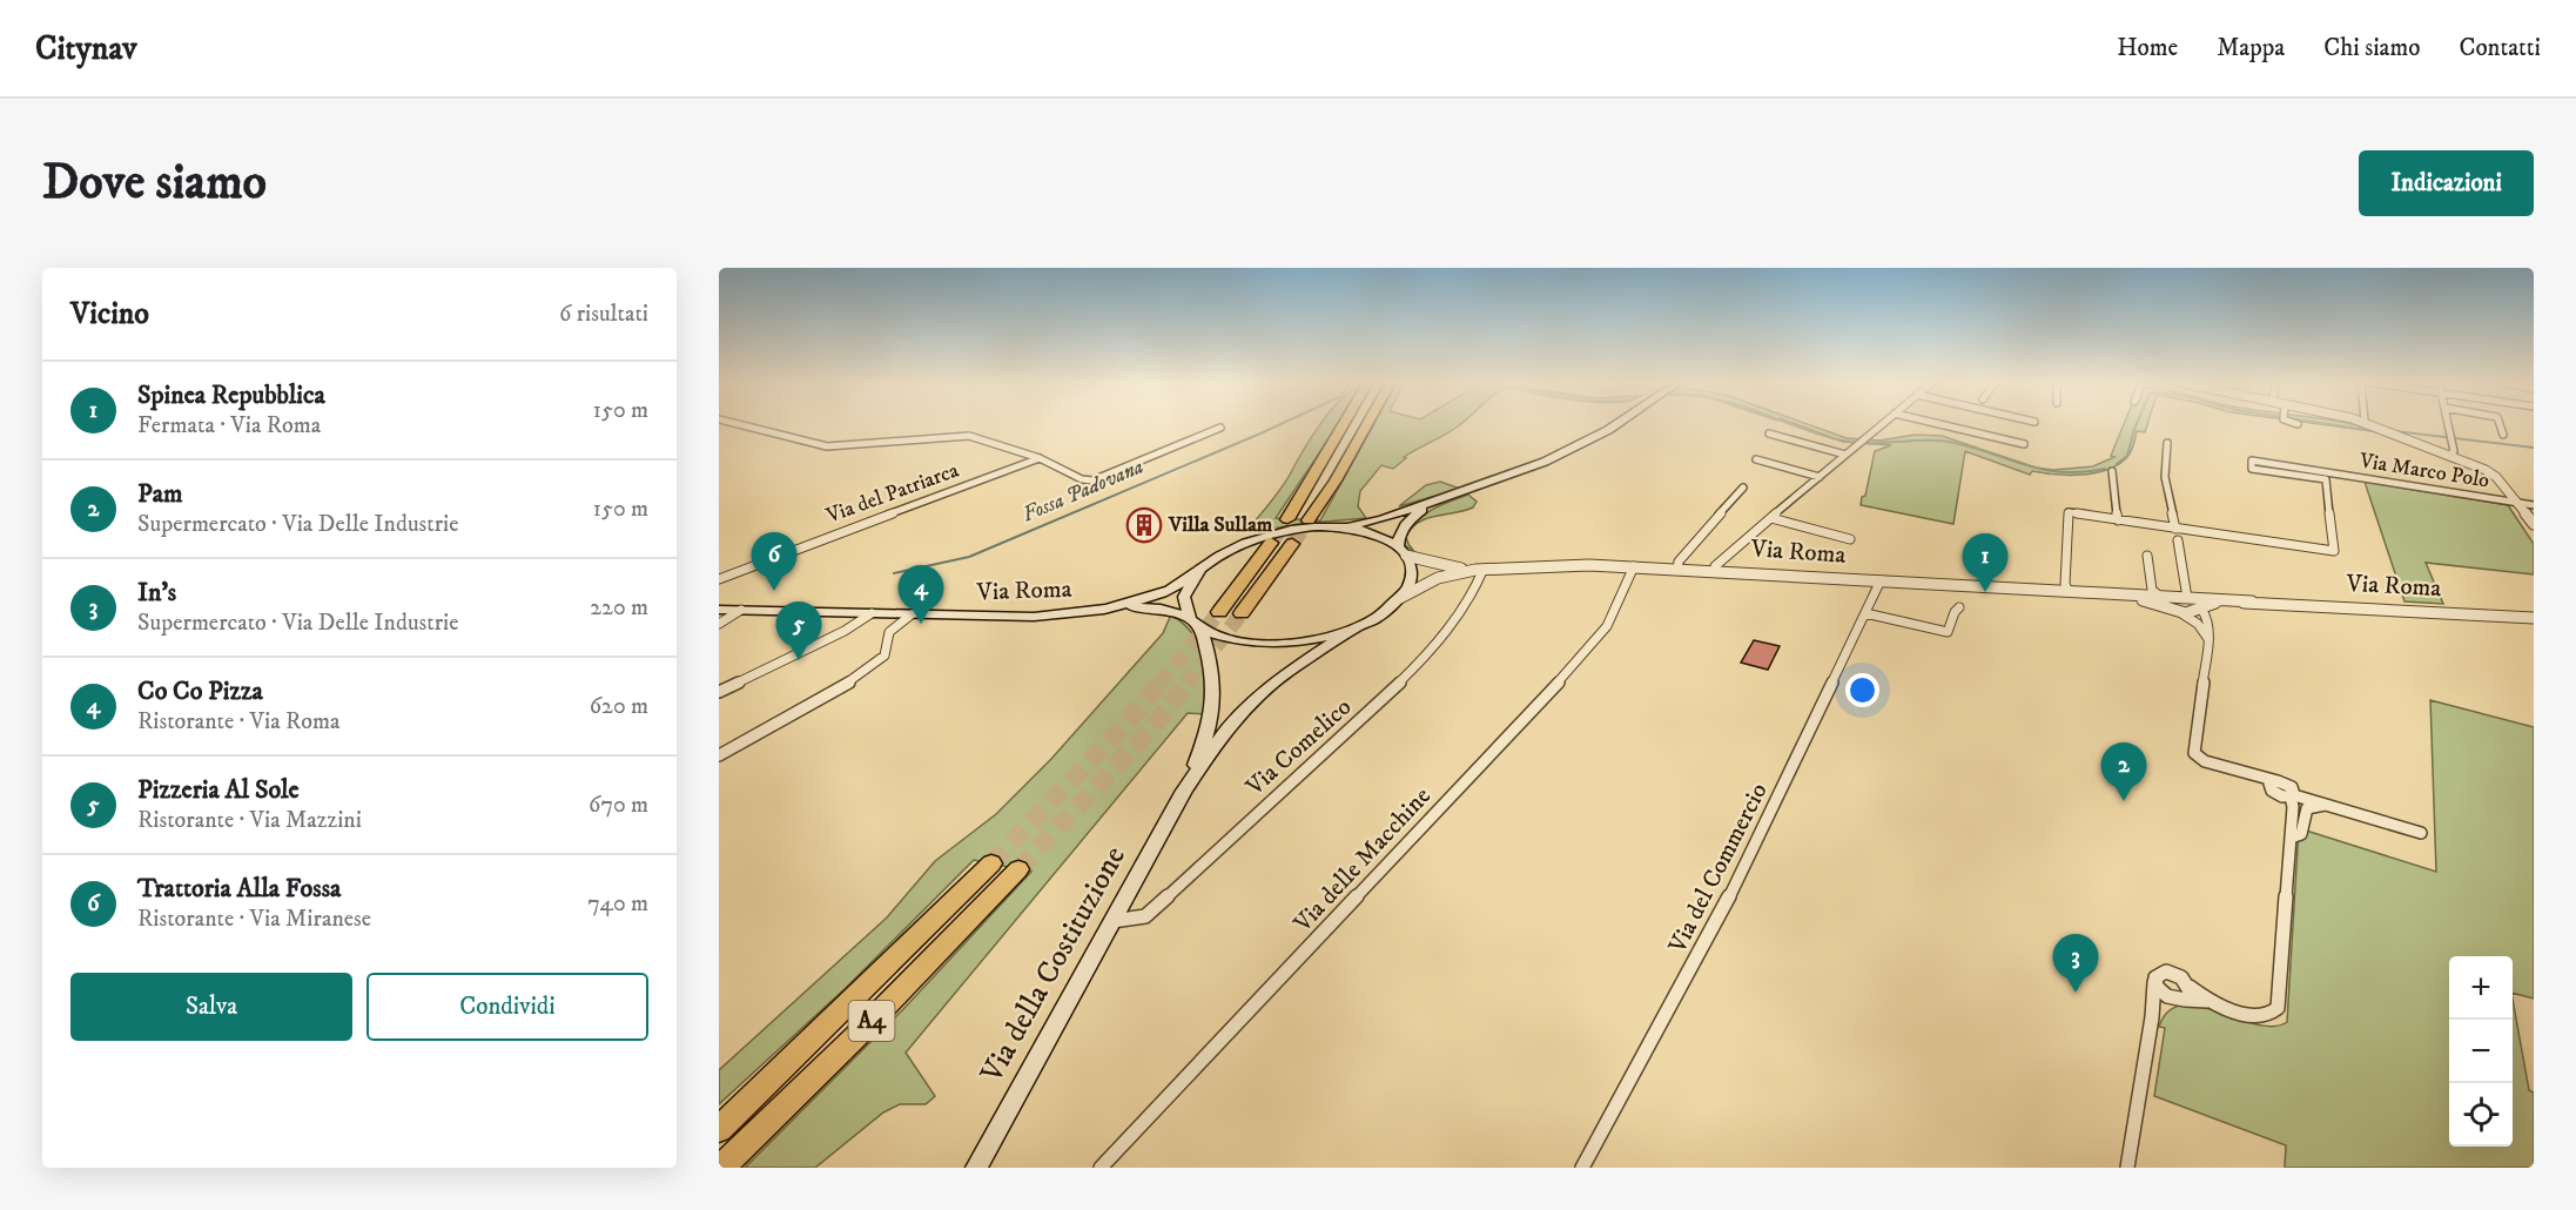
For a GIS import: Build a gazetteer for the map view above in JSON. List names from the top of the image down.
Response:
{
  "streets": {
    "highway": ["A4"],
    "main road": ["Via Roma", "Via della Costituzione"],
    "street": [
      "Via Marco Polo",
      "Via del Patriarca",
      "Via Comelico",
      "Via delle Macchine",
      "Via del Commercio"
    ]
  },
  "crossings": [
    ["Via Roma", "Via Comelico"],
    ["Via Roma", "Via delle Macchine"],
    ["Via Roma", "Via del Commercio"],
    ["Via Comelico", "Via della Costituzione"]
  ],
  "water": ["Fossa Padovana"],
  "places": {
    "building": ["Villa Sullam"]
  },
  "page": {
    "header": "Citynav",
    "nav": [
      "Home",
      "Mappa",
      "Chi siamo",
      "Contatti"
    ],
    "buttons": [
      "Indicazioni",
      ["Salva", "Condividi"]
    ],
    "title": "Dove siamo",
    "heading": ["Vicino", "6 risultati"],
    "list": [
      {
        "mark": "1",
        "name": "Spinea Repubblica",
        "note": "Fermata · Via Roma",
        "value": "150 m"
      },
      {
        "mark": "2",
        "name": "Pam",
        "note": "Supermercato · Via Delle Industrie",
        "value": "150 m"
      },
      {
        "mark": "3",
        "name": "In's",
        "note": "Supermercato · Via Delle Industrie",
        "value": "220 m"
      },
      {
        "mark": "4",
        "name": "Co Co Pizza",
        "note": "Ristorante · Via Roma",
        "value": "620 m"
      },
      {
        "mark": "5",
        "name": "Pizzeria Al Sole",
        "note": "Ristorante · Via Mazzini",
        "value": "670 m"
      },
      {
        "mark": "6",
        "name": "Trattoria Alla Fossa",
        "note": "Ristorante · Via Miranese",
        "value": "740 m"
      }
    ],
    "pins": [
      "6",
      "1",
      "4",
      "5",
      "2",
      "3"
    ],
    "map_buttons": ["+", "−"]
  }
}
